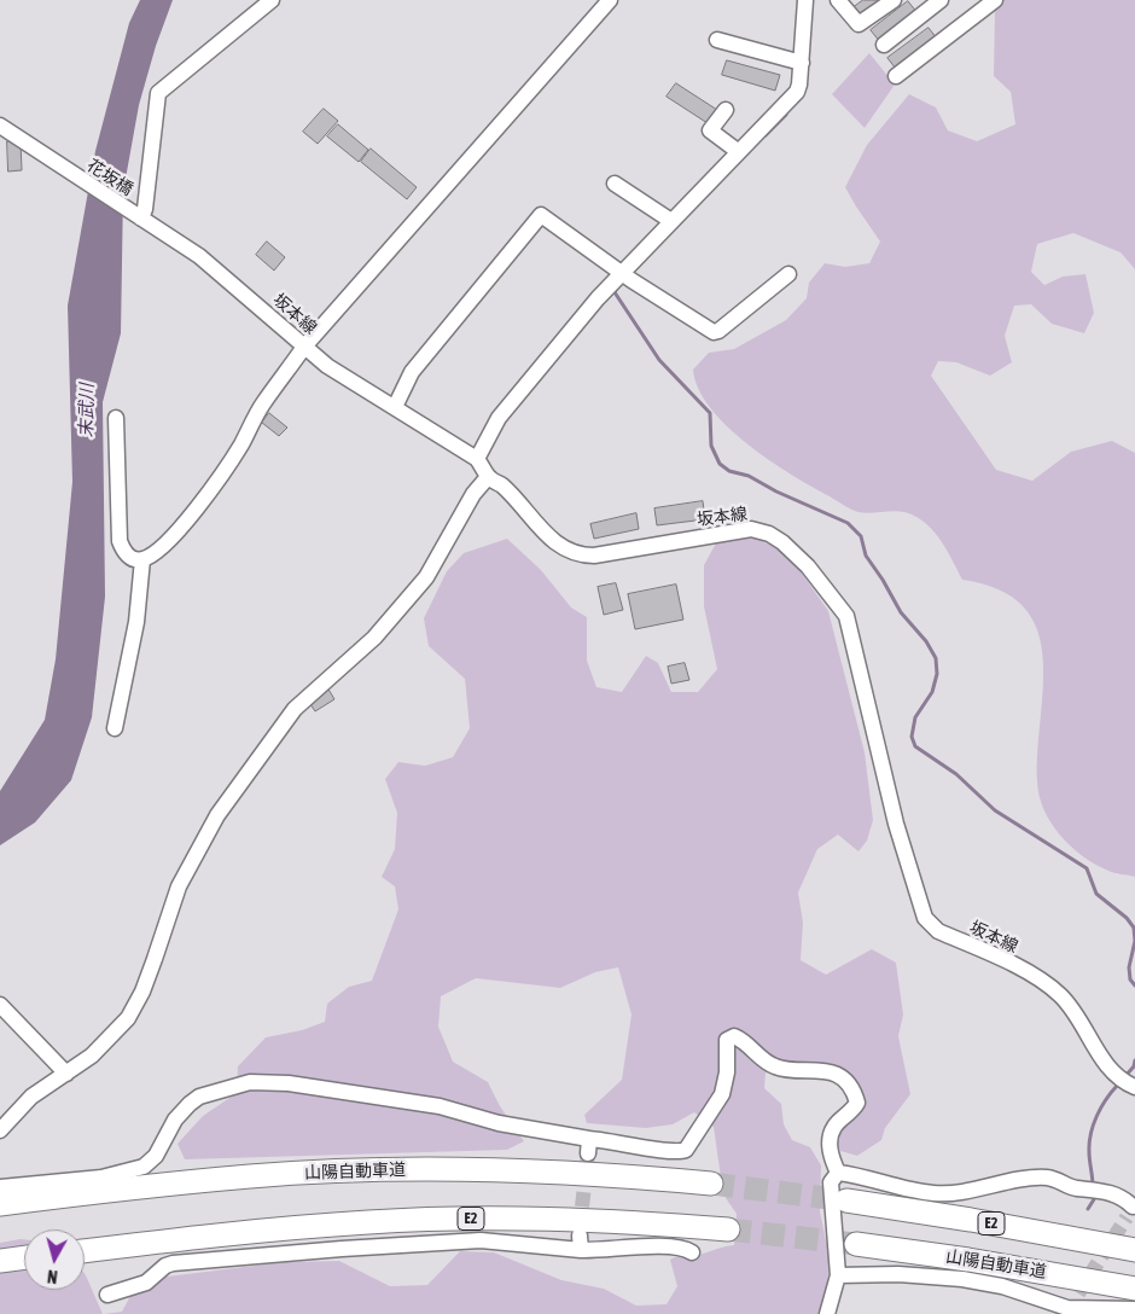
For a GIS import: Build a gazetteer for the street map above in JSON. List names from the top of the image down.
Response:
{
  "streets": {
    "highway": ["山陽自動車道", "E2"],
    "street": ["花坂橋", "坂本線"]
  },
  "crossings": [
    ["花坂橋", "坂本線"]
  ],
  "water": ["末武川"],
  "north": "bottom"
}
